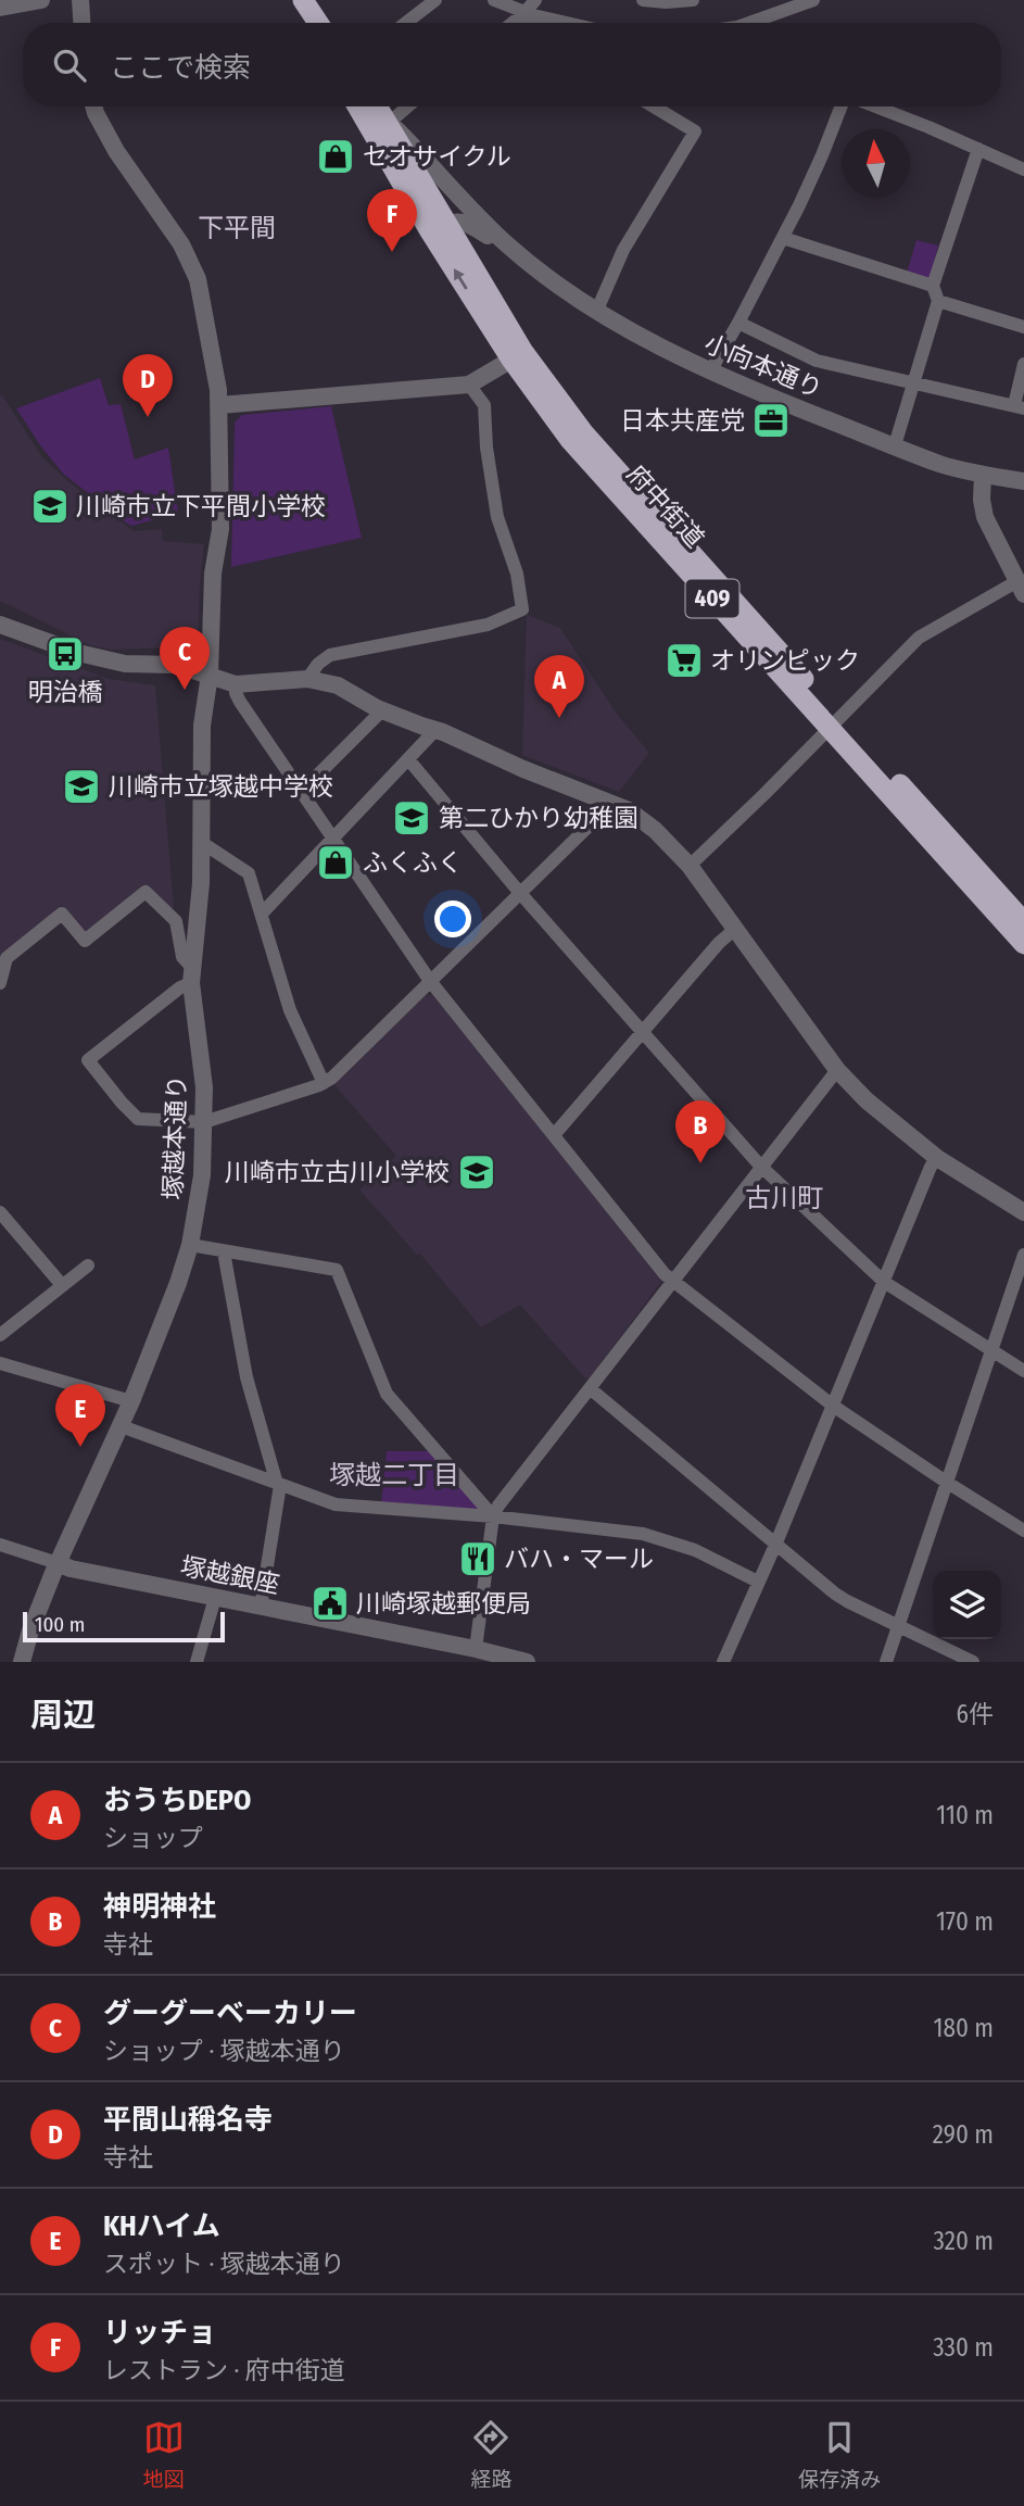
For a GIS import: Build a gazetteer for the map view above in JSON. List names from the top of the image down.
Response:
{
  "streets": {
    "highway": ["府中街道", "409"],
    "street": ["小向本通り", "塚越本通り", "塚越銀座"]
  },
  "crossings": [
    ["塚越本通り", "塚越銀座"]
  ],
  "districts": ["下平間", "古川町", "塚越二丁目"],
  "places": {
    "shop": ["セオサイクル", "ふくふく"],
    "office": ["日本共産党"],
    "school or university": [
      "川崎市立下平間小学校",
      "川崎市立塚越中学校",
      "第二ひかり幼稚園",
      "川崎市立古川小学校"
    ],
    "bus stop": ["明治橋"],
    "supermarket": ["オリンピック"],
    "restaurant": ["バハ・マール"],
    "public building": ["川崎塚越郵便局"]
  },
  "scale_bar": "100 m",
  "north": "top",
  "page": {
    "search": "ここで検索",
    "pins": [
      "F",
      "D",
      "C",
      "A",
      "B",
      "E"
    ],
    "scale": "100 m",
    "heading": ["周辺", "6件"],
    "list": [
      {
        "mark": "A",
        "name": "おうちDEPO",
        "note": "ショップ",
        "value": "110 m"
      },
      {
        "mark": "B",
        "name": "神明神社",
        "note": "寺社",
        "value": "170 m"
      },
      {
        "mark": "C",
        "name": "グーグーベーカリー",
        "note": "ショップ · 塚越本通り",
        "value": "180 m"
      },
      {
        "mark": "D",
        "name": "平間山稱名寺",
        "note": "寺社",
        "value": "290 m"
      },
      {
        "mark": "E",
        "name": "KHハイム",
        "note": "スポット · 塚越本通り",
        "value": "320 m"
      },
      {
        "mark": "F",
        "name": "リッチョ",
        "note": "レストラン · 府中街道",
        "value": "330 m"
      }
    ],
    "nav": ["地図", "経路", "保存済み"]
  }
}
